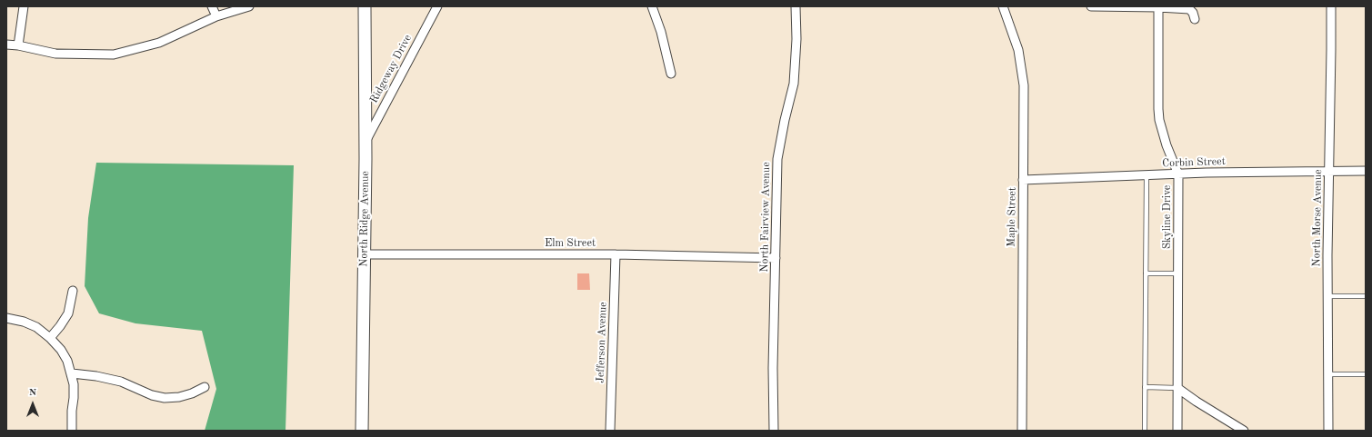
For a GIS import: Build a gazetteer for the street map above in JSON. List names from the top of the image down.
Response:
{
  "streets": {
    "street": [
      "Ridgeway Drive",
      "Corbin Street",
      "North Fairview Avenue",
      "Maple Street",
      "Skyline Drive",
      "North Morse Avenue",
      "North Ridge Avenue",
      "Elm Street",
      "Jefferson Avenue"
    ]
  },
  "crossings": [
    ["Ridgeway Drive", "North Ridge Avenue"],
    ["Corbin Street", "Maple Street"],
    ["Corbin Street", "Skyline Drive"],
    ["Corbin Street", "North Morse Avenue"],
    ["North Fairview Avenue", "Elm Street"],
    ["North Ridge Avenue", "Elm Street"],
    ["Elm Street", "Jefferson Avenue"]
  ],
  "north": "top"
}
